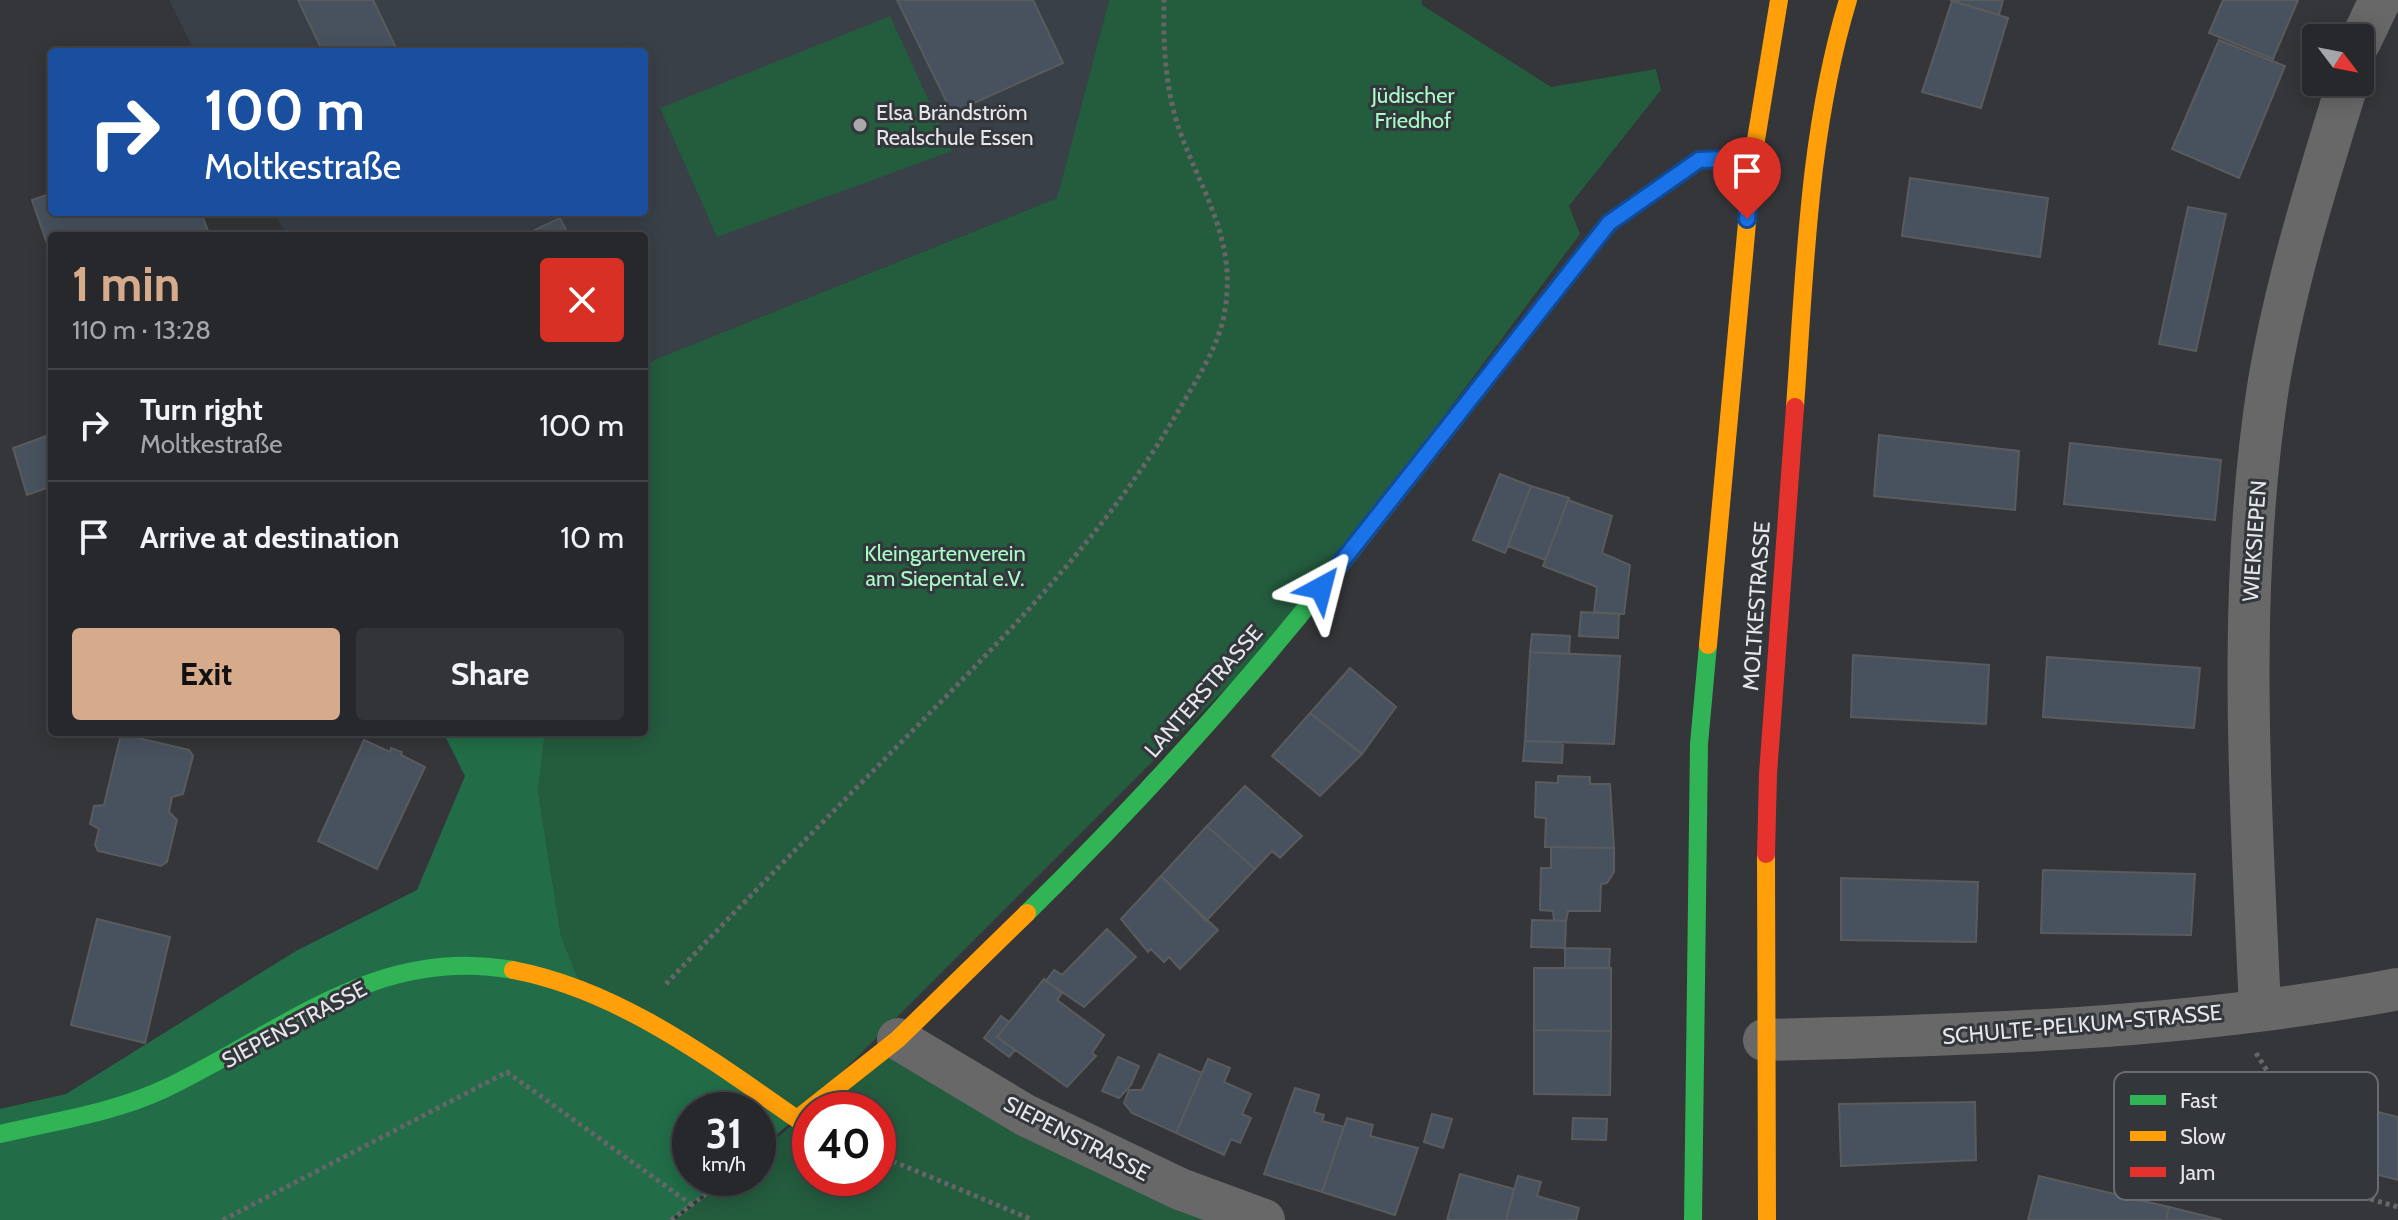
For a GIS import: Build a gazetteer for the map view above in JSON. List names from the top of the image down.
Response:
{
  "streets": {
    "street": [
      "WIEKSIEPEN",
      "MOLTKESTRASSE",
      "LANTERSTRASSE",
      "SIEPENSTRASSE",
      "SCHULTE-PELKUM-STRASSE"
    ]
  },
  "crossings": [
    ["WIEKSIEPEN", "SCHULTE-PELKUM-STRASSE"],
    ["MOLTKESTRASSE", "LANTERSTRASSE"],
    ["MOLTKESTRASSE", "SCHULTE-PELKUM-STRASSE"],
    ["LANTERSTRASSE", "SIEPENSTRASSE"]
  ],
  "parks": ["Jüdischer Friedhof", "Kleingartenverein am Siepental e.V."],
  "places": ["Elsa Brändström Realschule Essen"],
  "legend": ["Fast", "Slow", "Jam"],
  "north": "bottom right",
  "page": {
    "turn": ["100 m", "Moltkestraße"],
    "heading": ["1 min", "110 m · 13:28"],
    "list": [
      {
        "name": "Turn right",
        "note": "Moltkestraße",
        "value": "100 m"
      },
      {
        "name": "Arrive at destination",
        "value": "10 m"
      }
    ],
    "buttons": ["Exit", "Share"],
    "speed": "31 km/h",
    "limit": "40"
  }
}
